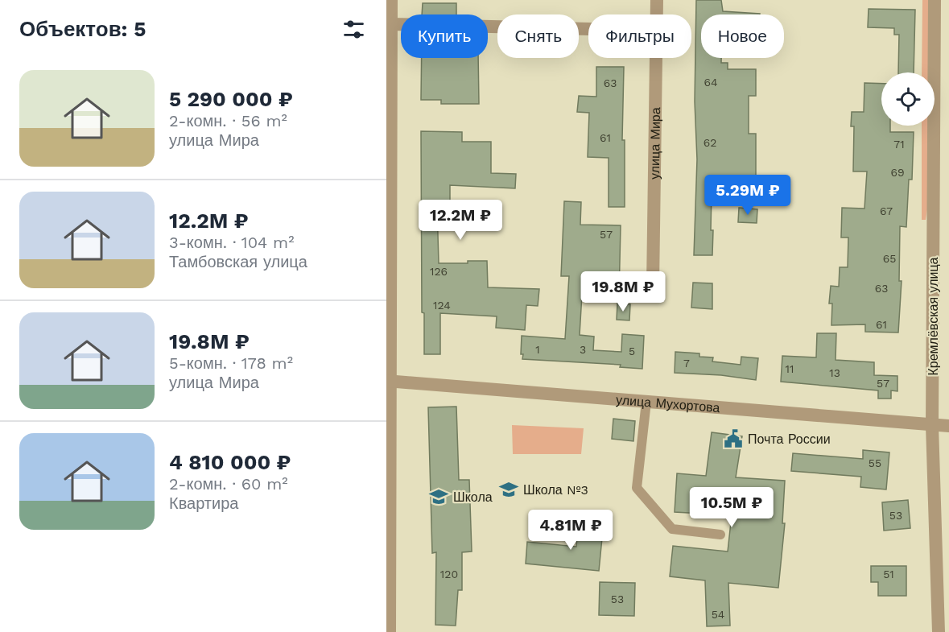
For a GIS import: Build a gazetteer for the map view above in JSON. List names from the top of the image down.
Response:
{
  "streets": {
    "street": ["улица Мира", "Кремлёвская улица", "улица Мухортова"]
  },
  "crossings": [
    ["Кремлёвская улица", "улица Мухортова"]
  ],
  "places": {
    "public building": ["Почта России"],
    "school or university": ["Школа №3", "Школа"]
  },
  "house_numbers": [
    "64",
    "63",
    "61",
    "62",
    "71",
    "69",
    "67",
    "57",
    "65",
    "126",
    "63",
    "124",
    "61",
    "1",
    "3",
    "5",
    "7",
    "11",
    "13",
    "57",
    "55",
    "53",
    "120",
    "51",
    "53",
    "54"
  ],
  "page": {
    "heading": "Объектов: 5",
    "chip": [
      "Купить",
      "Снять",
      "Фильтры",
      "Новое"
    ],
    "list": [
      {
        "name": "5 290 000 ₽",
        "note": "2-комн. · 56 m² · улица Мира"
      },
      {
        "name": "12.2M ₽",
        "note": "3-комн. · 104 m² · Тамбовская улица"
      },
      {
        "name": "19.8M ₽",
        "note": "5-комн. · 178 m² · улица Мира"
      },
      {
        "name": "4 810 000 ₽",
        "note": "2-комн. · 60 m² · Квартира"
      }
    ],
    "price": [
      "5.29M ₽",
      "12.2M ₽",
      "19.8M ₽",
      "10.5M ₽",
      "4.81M ₽"
    ]
  }
}
